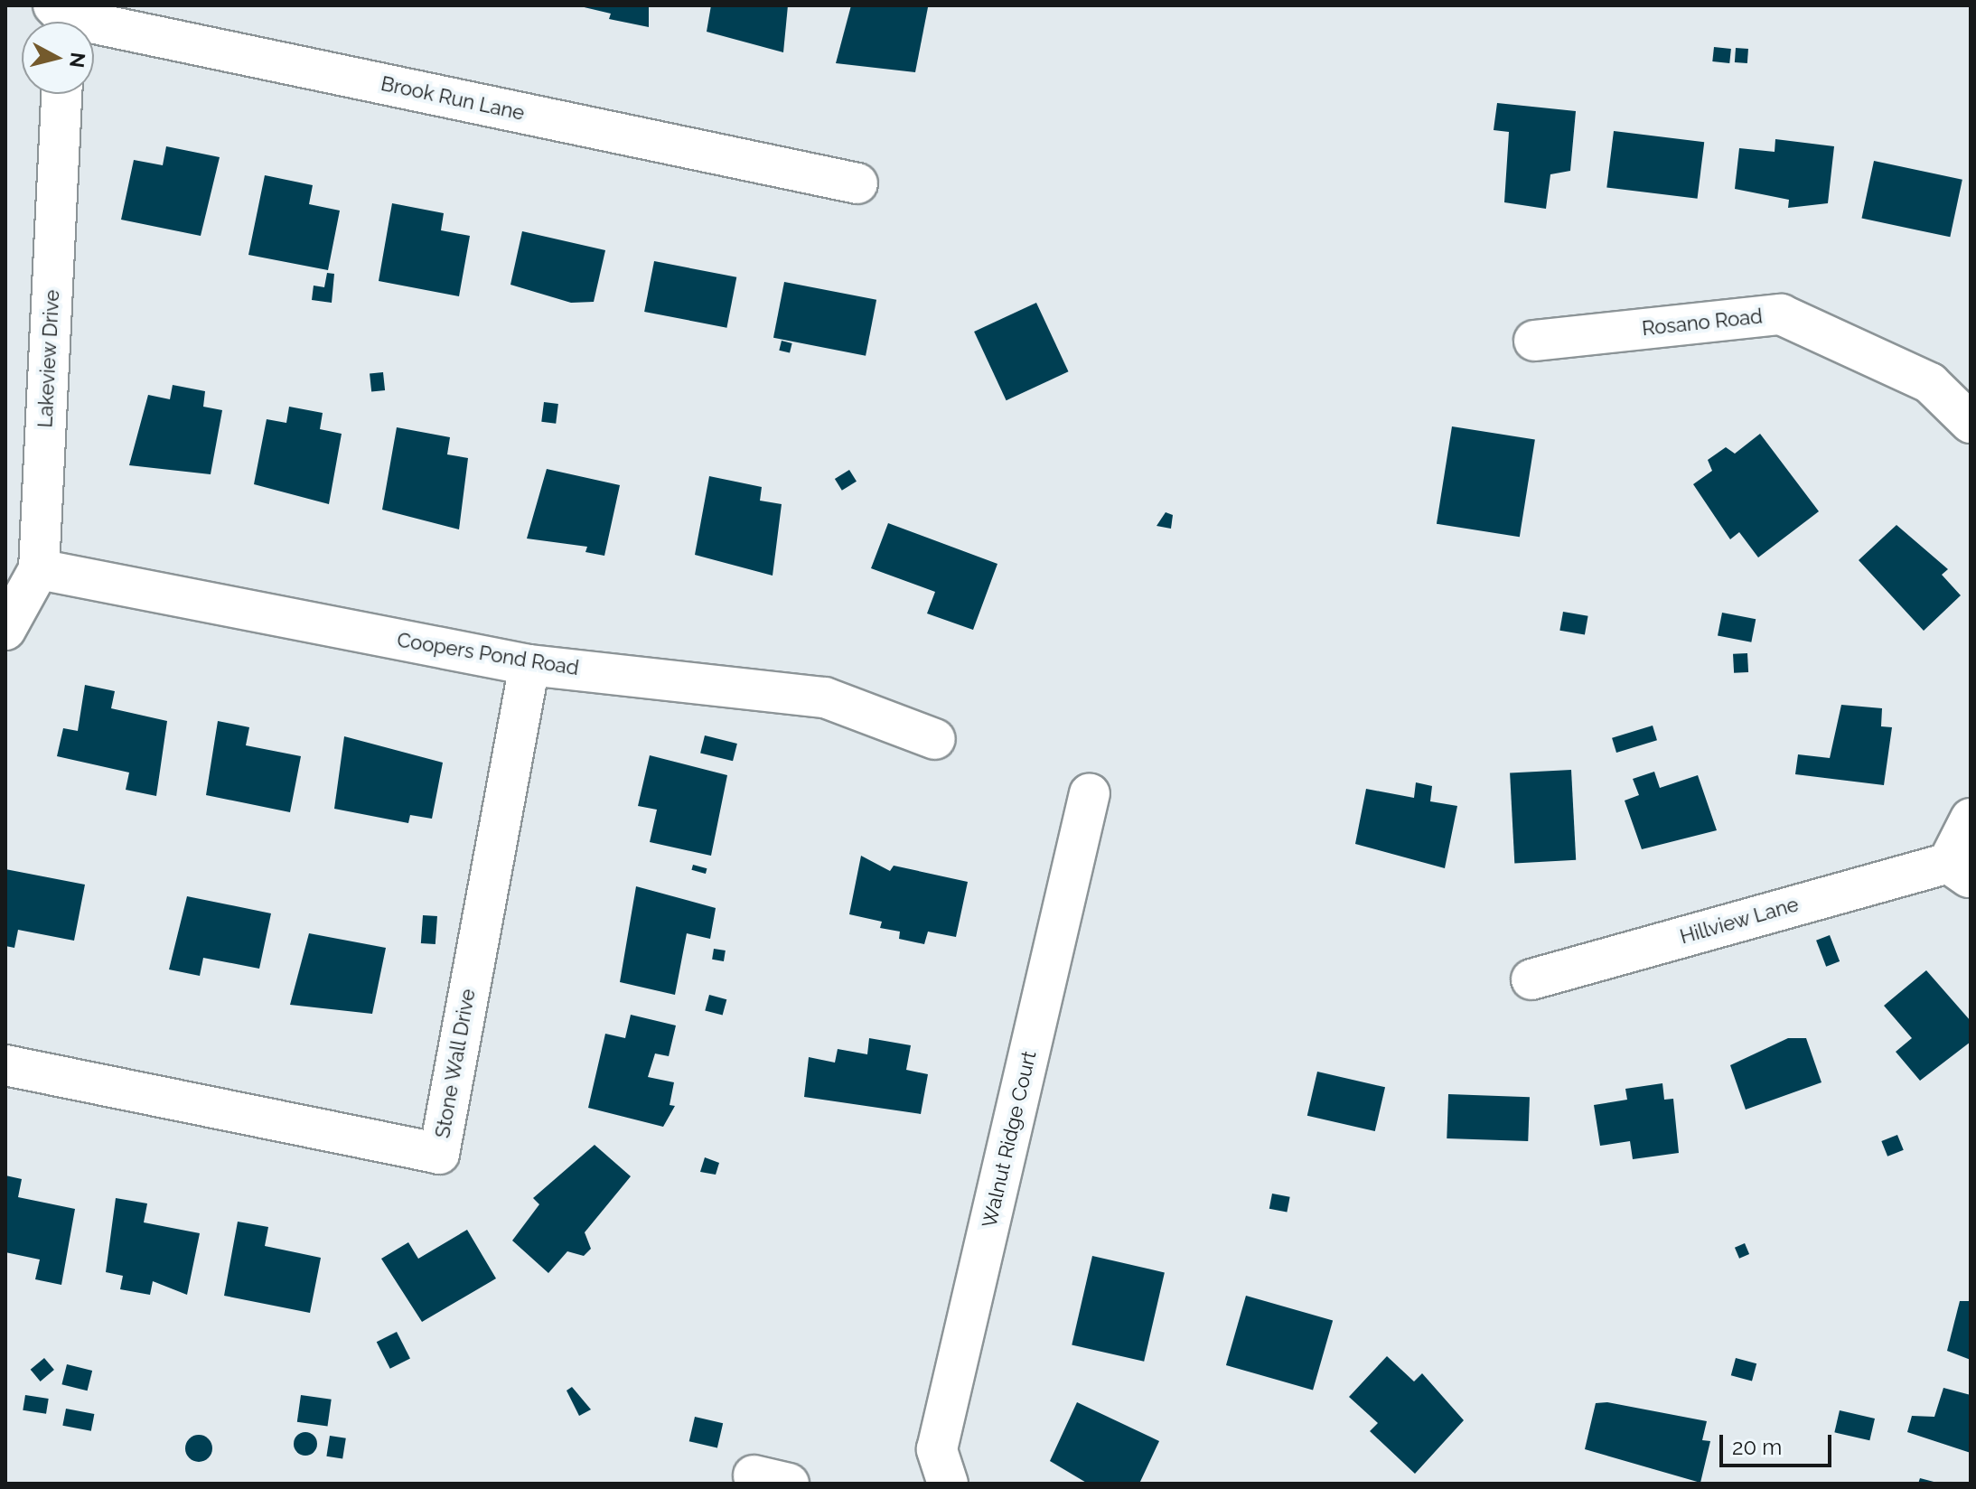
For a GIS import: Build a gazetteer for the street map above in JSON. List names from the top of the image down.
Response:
{
  "streets": {
    "street": [
      "Brook Run Lane",
      "Rosano Road",
      "Lakeview Drive",
      "Coopers Pond Road",
      "Hillview Lane",
      "Stone Wall Drive",
      "Walnut Ridge Court"
    ]
  },
  "crossings": [
    ["Lakeview Drive", "Coopers Pond Road"],
    ["Coopers Pond Road", "Stone Wall Drive"]
  ],
  "scale_bar": "20 m",
  "north": "right"
}
